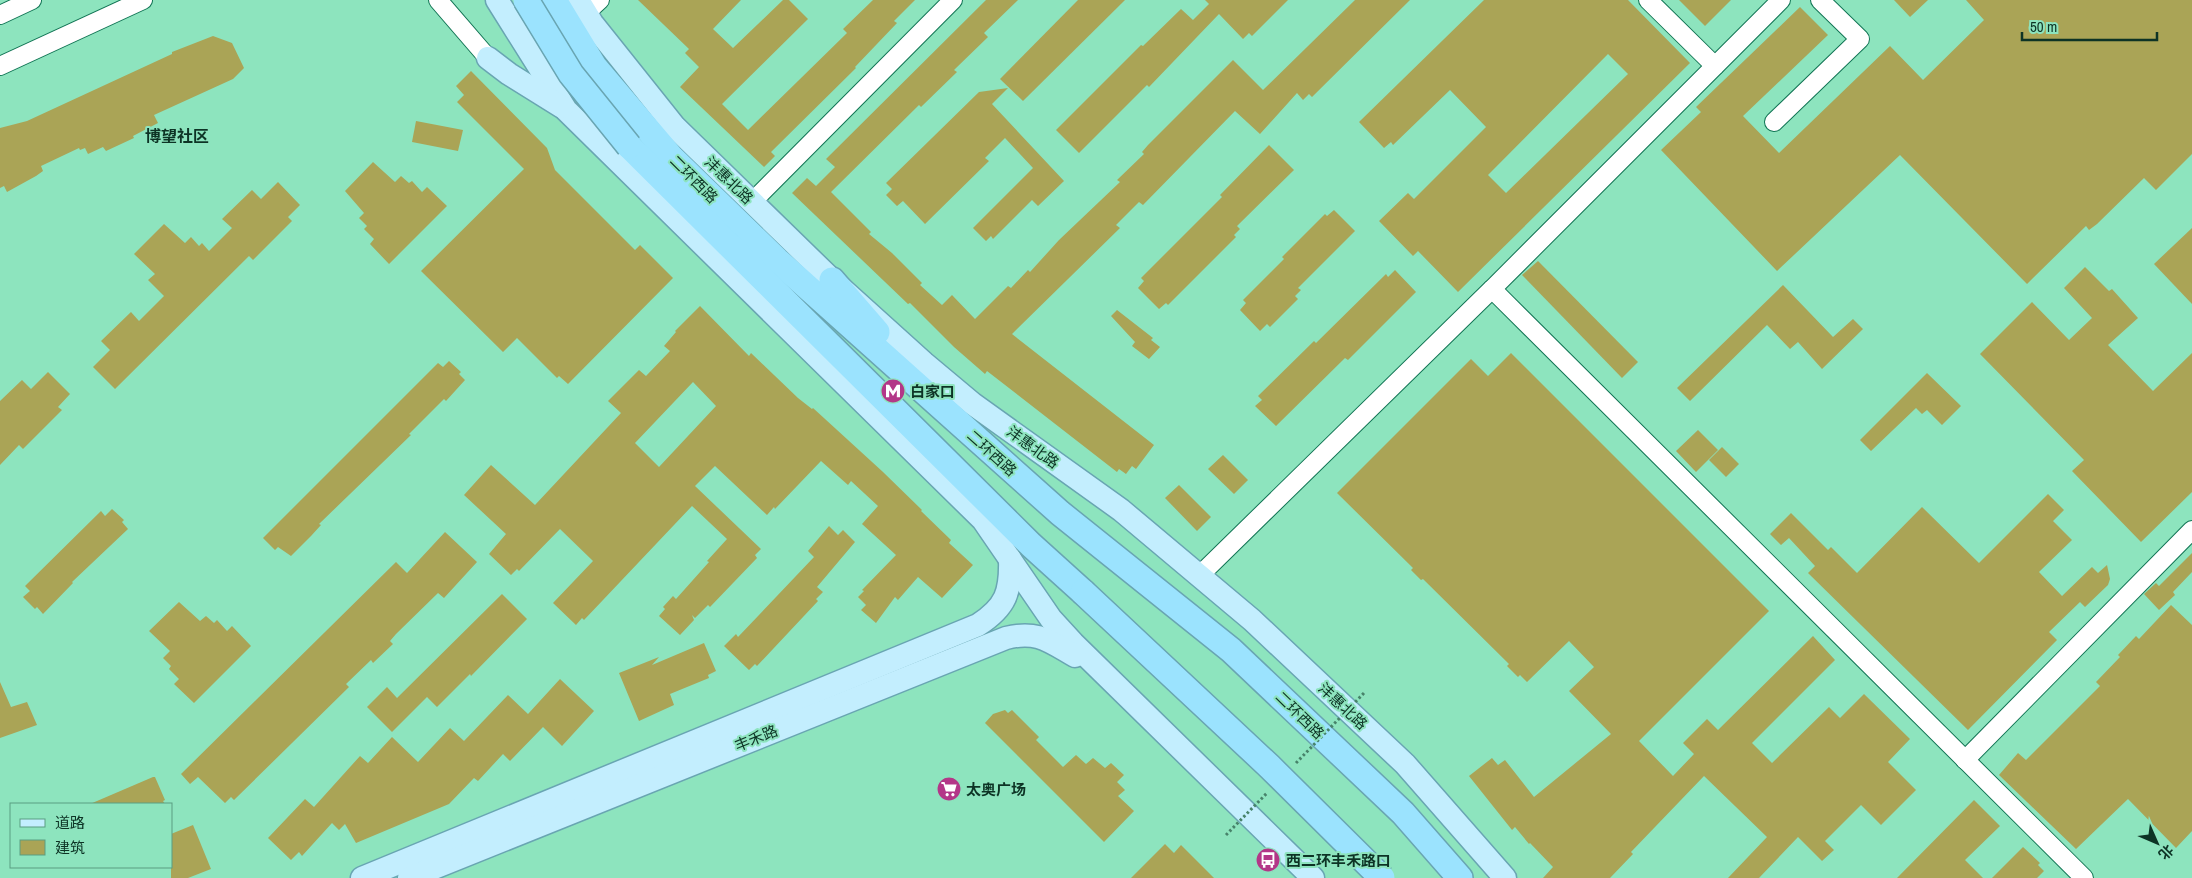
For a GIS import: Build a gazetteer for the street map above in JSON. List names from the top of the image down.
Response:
{
  "streets": {
    "highway": ["二环西路"],
    "main road": ["沣惠北路", "丰禾路"]
  },
  "districts": ["博望社区"],
  "places": {
    "metro station": ["白家口"],
    "supermarket": ["太奥广场"],
    "bus stop": ["西二环丰禾路口"]
  },
  "legend": ["道路", "建筑"],
  "scale_bar": "50 m",
  "north": "bottom right"
}
